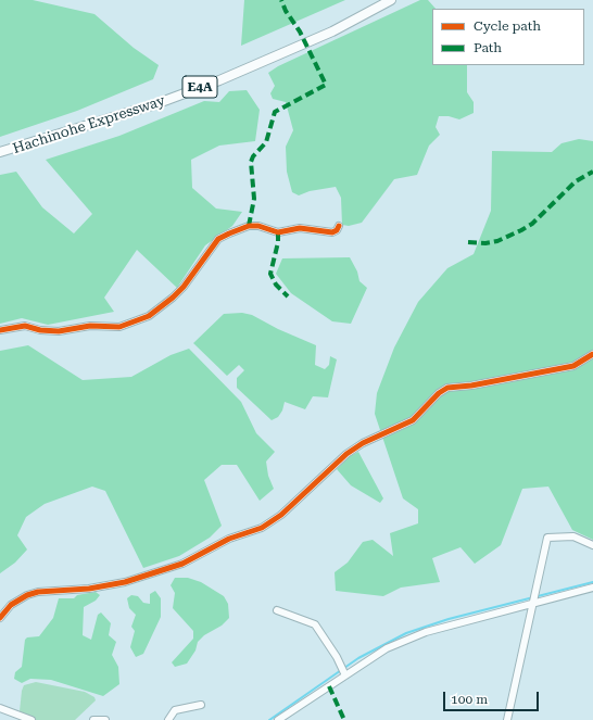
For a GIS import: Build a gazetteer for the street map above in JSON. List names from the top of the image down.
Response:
{
  "streets": {
    "highway": ["E4A", "Hachinohe Expressway"]
  },
  "legend": ["Cycle path", "Path"],
  "scale_bar": "100 m"
}
